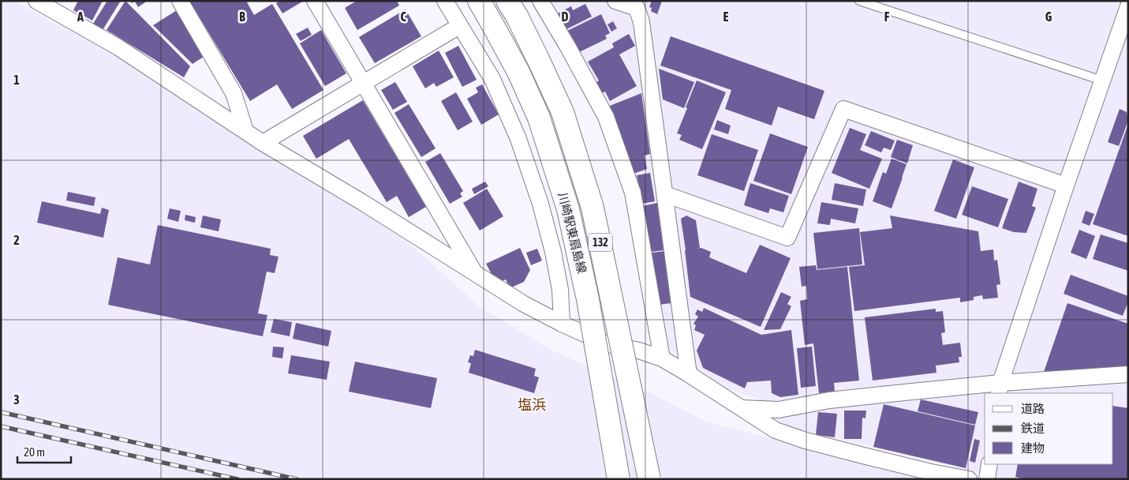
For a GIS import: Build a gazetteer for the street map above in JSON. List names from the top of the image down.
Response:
{
  "streets": {
    "highway": ["川崎駅東扇島線", "132"]
  },
  "districts": ["塩浜"],
  "legend": ["道路", "鉄道", "建物"],
  "scale_bar": "20 m",
  "grid": {
    "columns": [
      "A",
      "B",
      "C",
      "D",
      "E",
      "F",
      "G"
    ],
    "rows": ["1", "2", "3"]
  }
}
